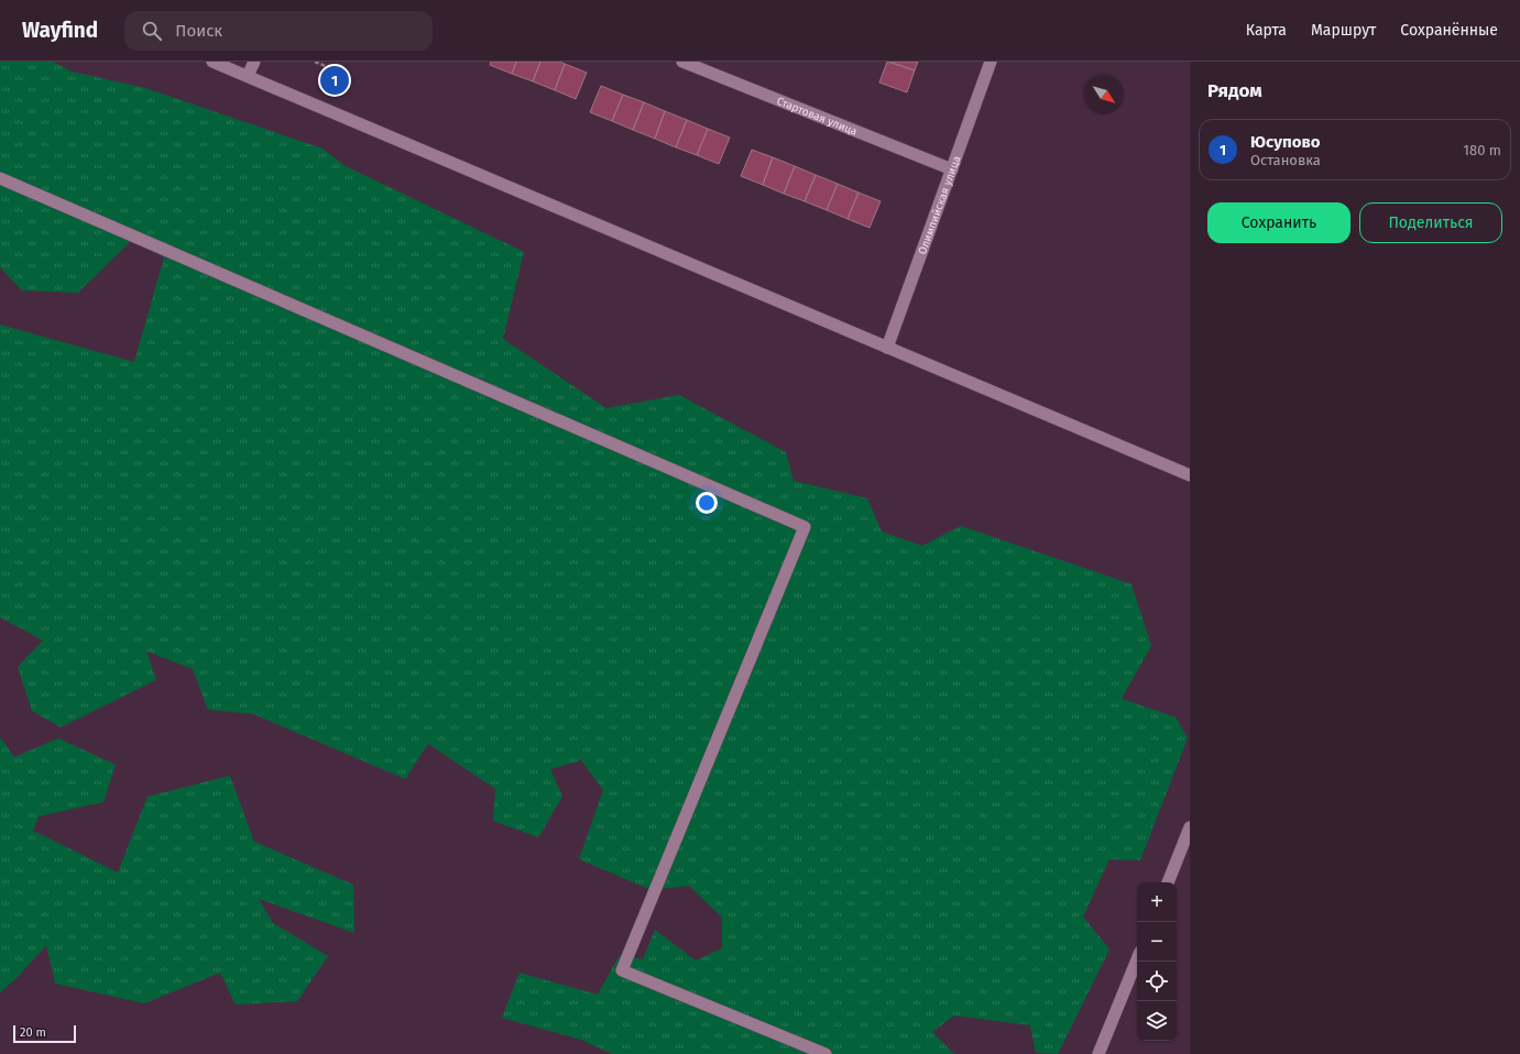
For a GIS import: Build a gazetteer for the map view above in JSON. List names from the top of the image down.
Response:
{
  "streets": {
    "street": ["Стартовая улица", "Олимпийская улица"]
  },
  "crossings": [
    ["Стартовая улица", "Олимпийская улица"]
  ],
  "scale_bar": "20 m",
  "north": "bottom right",
  "page": {
    "header": "Wayfind",
    "search": "Поиск",
    "nav": ["Карта", "Маршрут", "Сохранённые"],
    "heading": "Рядом",
    "pins": "1",
    "list": [
      {
        "mark": "1",
        "name": "Юсупово",
        "note": "Остановка",
        "value": "180 m"
      }
    ],
    "buttons": ["Сохранить", "Поделиться"],
    "map_buttons": ["+", "−"],
    "scale": "20 m"
  }
}
